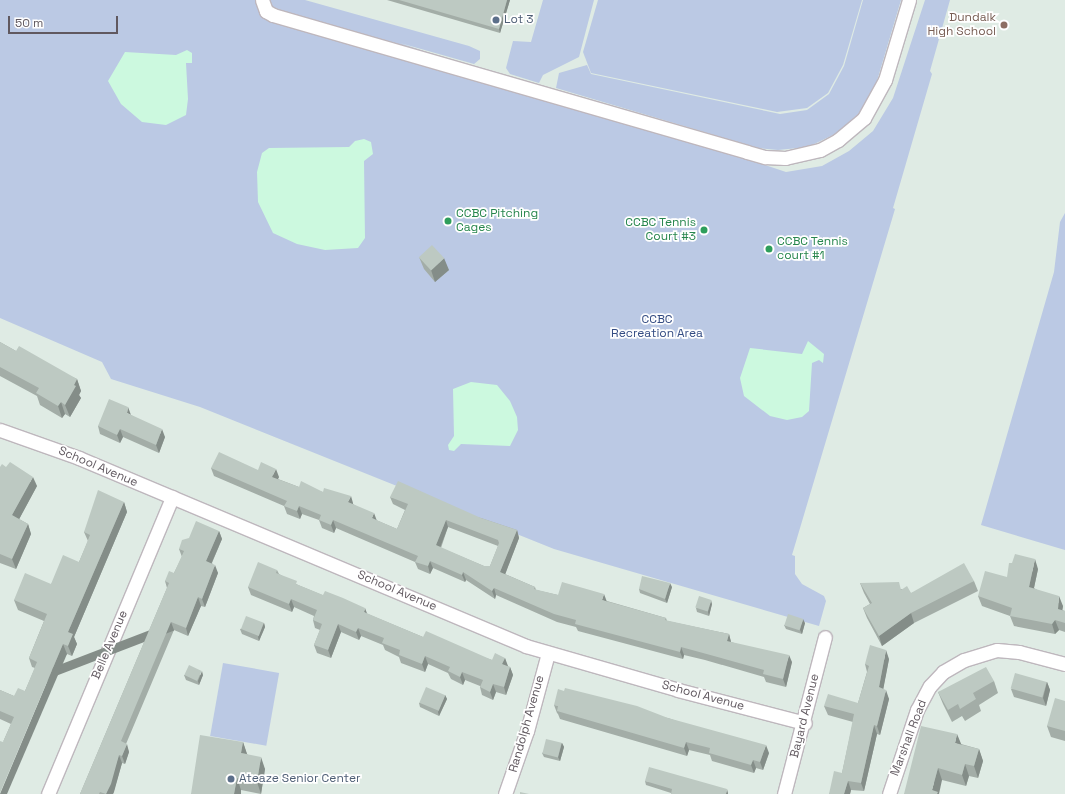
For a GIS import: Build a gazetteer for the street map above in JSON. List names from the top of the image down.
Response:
{
  "streets": {
    "street": [
      "School Avenue",
      "Belle Avenue",
      "Bayard Avenue",
      "Randolph Avenue",
      "Marshall Road"
    ]
  },
  "crossings": [
    ["School Avenue", "Belle Avenue"],
    ["School Avenue", "Bayard Avenue"],
    ["School Avenue", "Randolph Avenue"]
  ],
  "parks": ["CCBC Recreation Area"],
  "places": [
    "Lot 3",
    "Dundalk High School",
    "CCBC Pitching Cages",
    "CCBC Tennis Court #3",
    "CCBC Tennis court #1",
    "Ateaze Senior Center"
  ],
  "scale_bar": "50 m"
}
